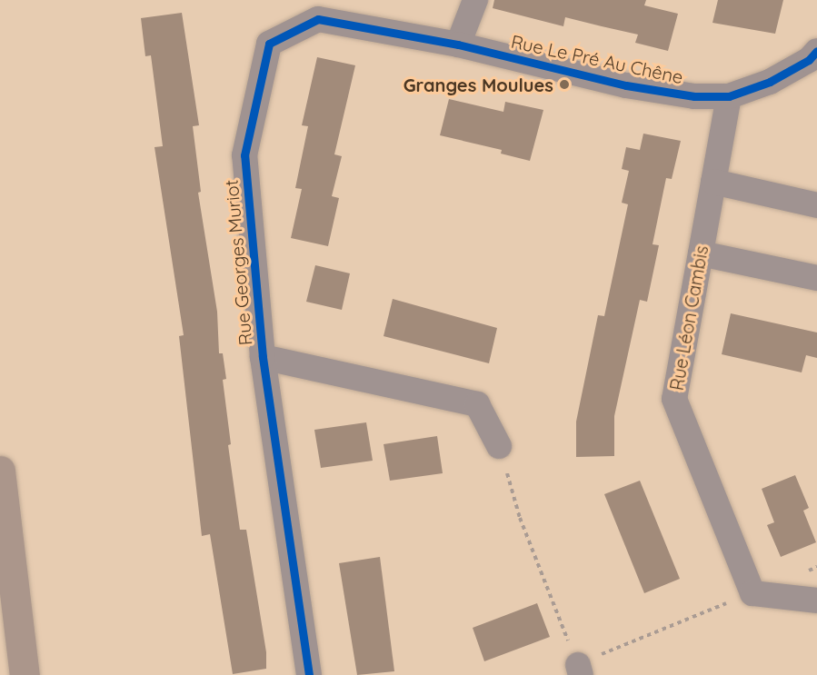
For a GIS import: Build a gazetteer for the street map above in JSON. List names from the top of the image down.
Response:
{
  "streets": {
    "street": ["Rue Le Pré Au Chêne", "Rue Georges Muriot", "Rue Léon Cambis"]
  },
  "crossings": [
    ["Rue Le Pré Au Chêne", "Rue Georges Muriot"],
    ["Rue Le Pré Au Chêne", "Rue Léon Cambis"]
  ],
  "places": ["Granges Moulues"]
}
